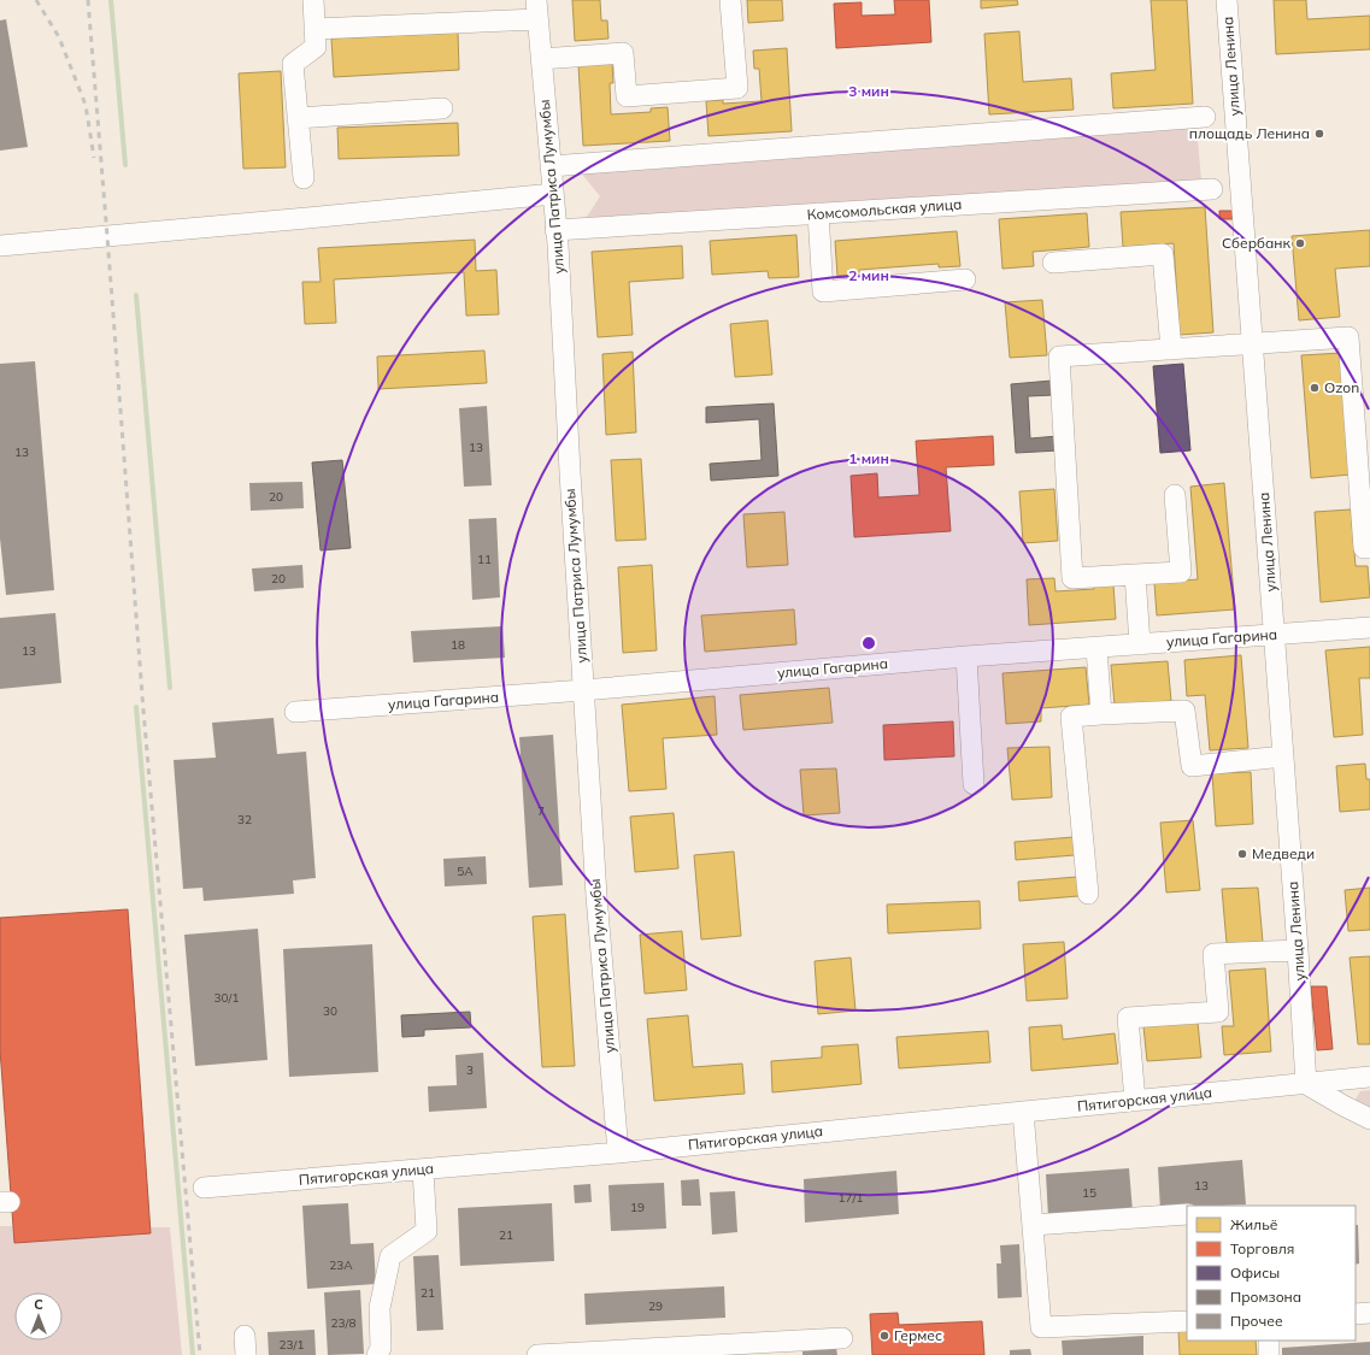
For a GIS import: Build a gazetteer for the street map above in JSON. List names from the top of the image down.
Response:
{
  "streets": {
    "street": [
      "улица Ленина",
      "улица Патриса Лумумбы",
      "Комсомольская улица",
      "улица Гагарина",
      "Пятигорская улица"
    ]
  },
  "crossings": [
    ["улица Ленина", "улица Гагарина"],
    ["улица Ленина", "Пятигорская улица"],
    ["улица Патриса Лумумбы", "Комсомольская улица"],
    ["улица Патриса Лумумбы", "улица Гагарина"],
    ["улица Патриса Лумумбы", "Пятигорская улица"]
  ],
  "places": [
    "площадь Ленина",
    "Сбербанк",
    "Ozon",
    "Медведи",
    "Гермес"
  ],
  "house_numbers": [
    "13",
    "13",
    "20",
    "11",
    "20",
    "18",
    "13",
    "7",
    "32",
    "5А",
    "30/1",
    "30",
    "3",
    "13",
    "15",
    "17/1",
    "19",
    "21",
    "23А",
    "21",
    "29",
    "23/8",
    "23/1"
  ],
  "legend": [
    "Жильё",
    "Торговля",
    "Офисы",
    "Промзона",
    "Прочее"
  ],
  "north": "top",
  "rings": ["3 мин", "2 мин", "1 мин"]
}
